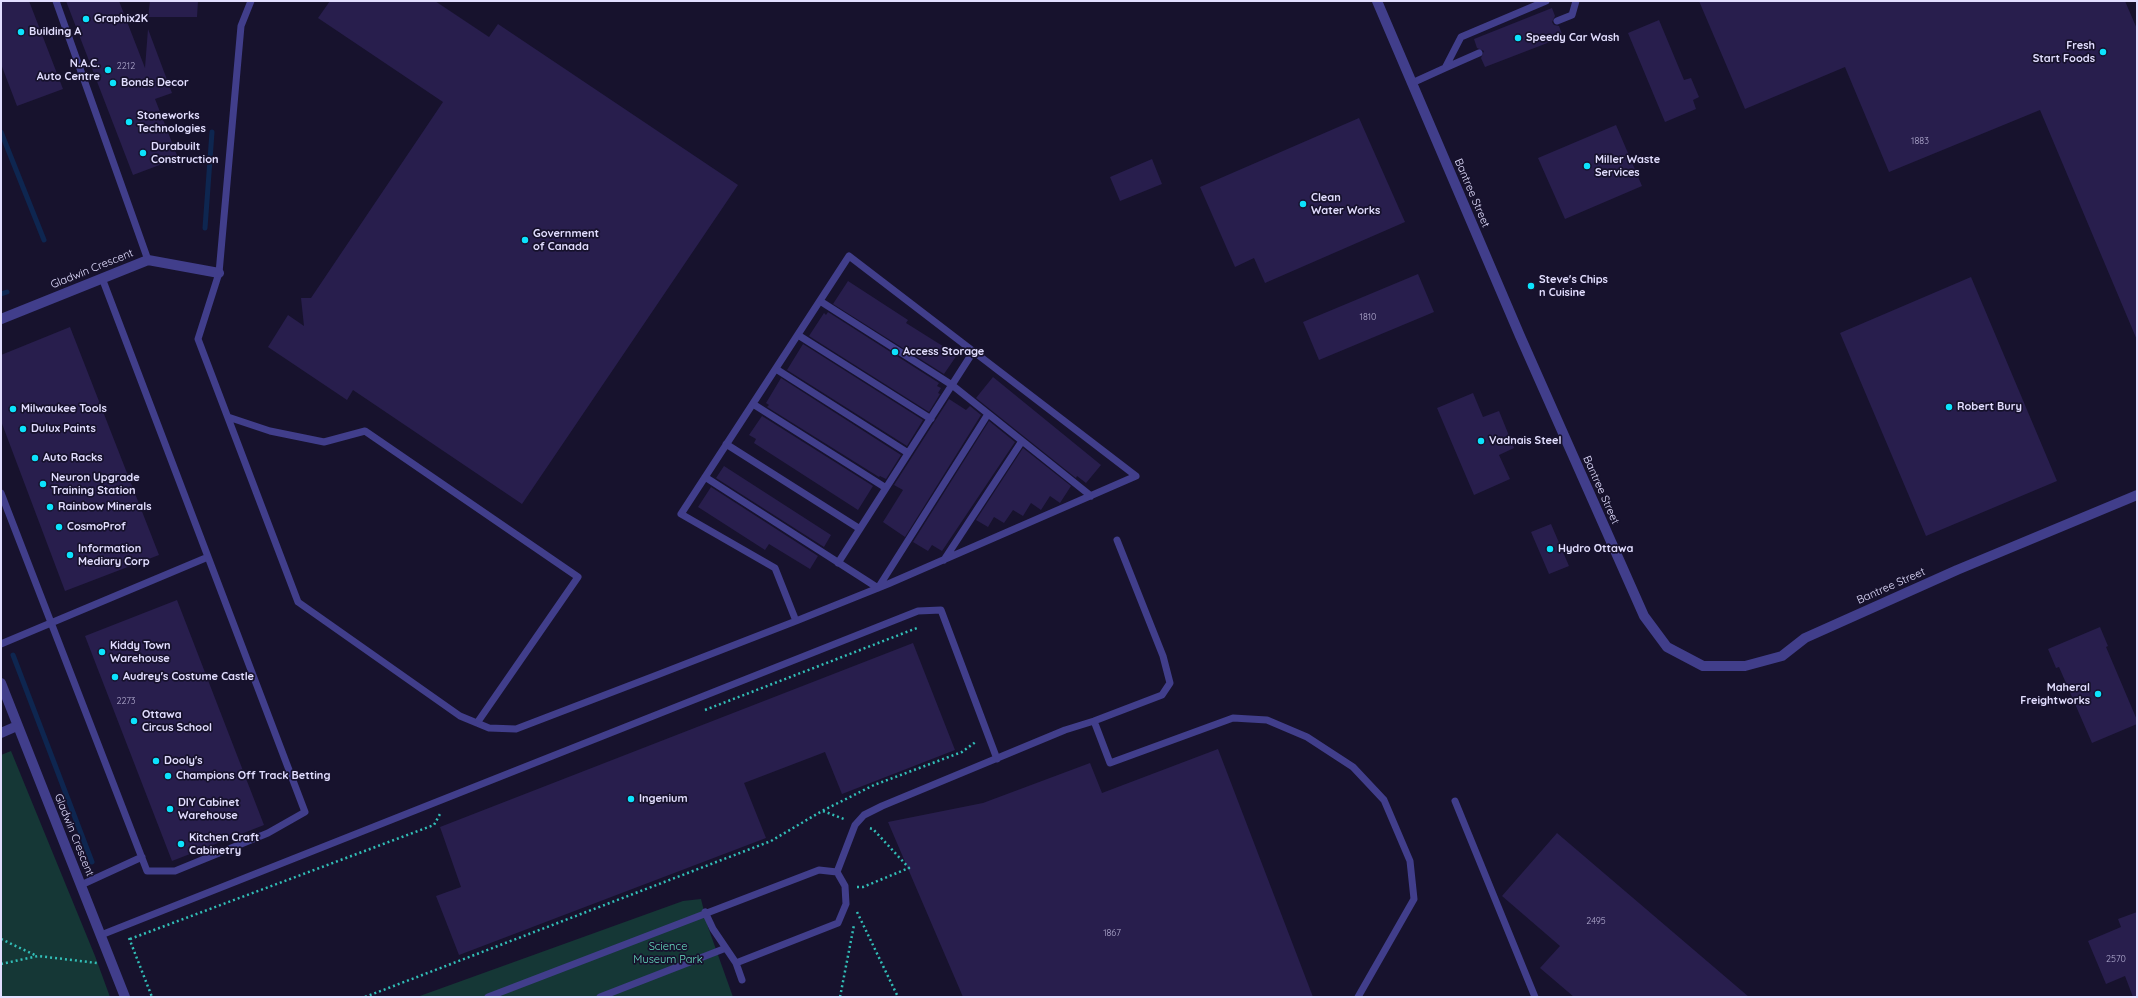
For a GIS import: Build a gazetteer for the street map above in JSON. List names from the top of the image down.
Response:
{
  "streets": {
    "street": ["Bantree Street", "Gladwin Crescent"]
  },
  "parks": ["Science Museum Park"],
  "places": [
    "Graphix2K",
    "Building A",
    "Speedy Car Wash",
    "Fresh Start Foods",
    "N.A.C. Auto Centre",
    "Bonds Decor",
    "Stoneworks Technologies",
    "Durabuilt Construction",
    "Miller Waste Services",
    "Clean Water Works",
    "Government of Canada",
    "Steve's Chips n Cuisine",
    "Access Storage",
    "Robert Bury",
    "Milwaukee Tools",
    "Dulux Paints",
    "Vadnais Steel",
    "Auto Racks",
    "Neuron Upgrade Training Station",
    "Rainbow Minerals",
    "CosmoProf",
    "Hydro Ottawa",
    "Information Mediary Corp",
    "Kiddy Town Warehouse",
    "Audrey's Costume Castle",
    "Maheral Freightworks",
    "Ottawa Circus School",
    "Dooly's",
    "Champions Off Track Betting",
    "Ingenium",
    "DIY Cabinet Warehouse",
    "Kitchen Craft Cabinetry"
  ],
  "house_numbers": [
    "2212",
    "1883",
    "1810",
    "2273",
    "2495",
    "1867",
    "2570"
  ]
}
